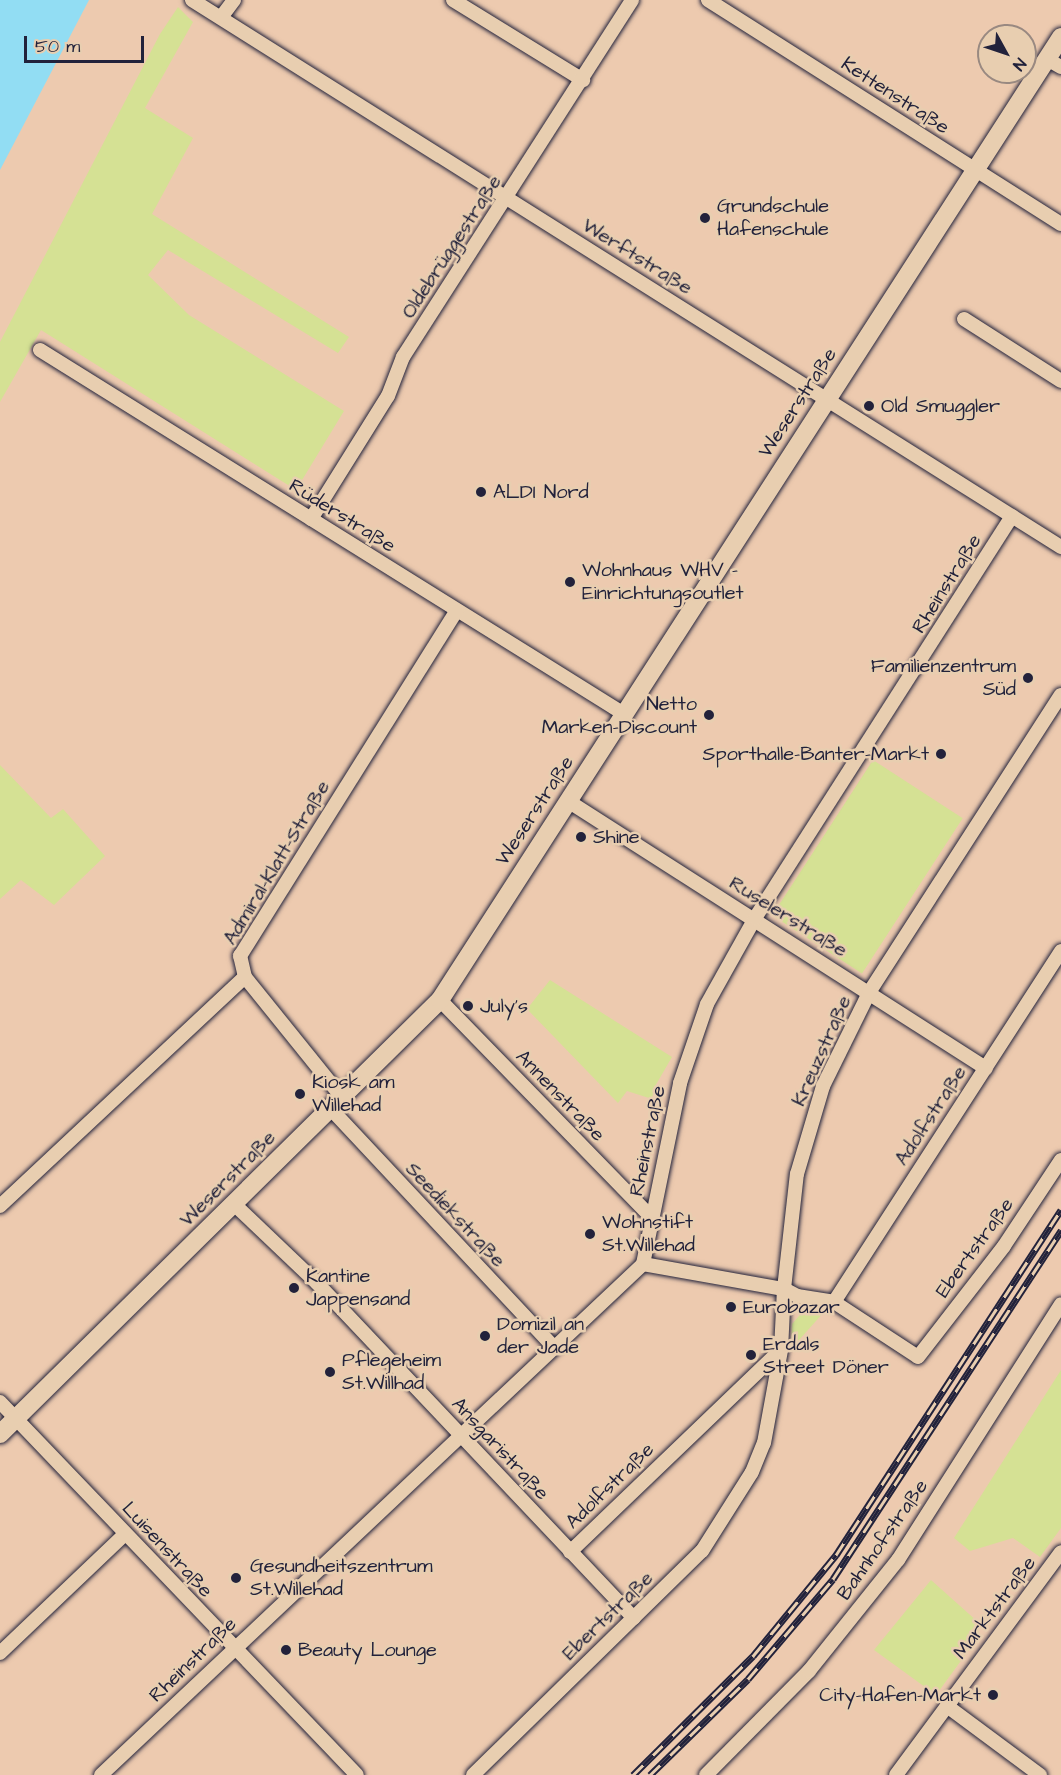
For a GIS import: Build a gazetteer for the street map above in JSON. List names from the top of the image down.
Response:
{
  "streets": {
    "street": [
      "Kettenstraße",
      "Oldebrüggestraße",
      "Werftstraße",
      "Weserstraße",
      "Rüderstraße",
      "Rheinstraße",
      "Admiral-Klatt-Straße",
      "Ruselerstraße",
      "Kreuzstraße",
      "Annenstraße",
      "Adolfstraße",
      "Seediekstraße",
      "Ebertstraße",
      "Ansgaristraße",
      "Bahnhofstraße",
      "Luisenstraße",
      "Marktstraße"
    ]
  },
  "crossings": [
    ["Kettenstraße", "Weserstraße"],
    ["Oldebrüggestraße", "Werftstraße"],
    ["Oldebrüggestraße", "Rüderstraße"],
    ["Werftstraße", "Weserstraße"],
    ["Werftstraße", "Rheinstraße"],
    ["Weserstraße", "Rüderstraße"],
    ["Weserstraße", "Ruselerstraße"],
    ["Weserstraße", "Annenstraße"],
    ["Weserstraße", "Seediekstraße"],
    ["Weserstraße", "Ansgaristraße"],
    ["Weserstraße", "Luisenstraße"],
    ["Rüderstraße", "Admiral-Klatt-Straße"],
    ["Rheinstraße", "Ruselerstraße"],
    ["Rheinstraße", "Annenstraße"],
    ["Rheinstraße", "Seediekstraße"],
    ["Rheinstraße", "Ansgaristraße"],
    ["Rheinstraße", "Luisenstraße"],
    ["Admiral-Klatt-Straße", "Seediekstraße"],
    ["Ruselerstraße", "Kreuzstraße"],
    ["Ruselerstraße", "Adolfstraße"],
    ["Kreuzstraße", "Adolfstraße"],
    ["Kreuzstraße", "Ebertstraße"],
    ["Adolfstraße", "Ebertstraße"],
    ["Adolfstraße", "Ansgaristraße"],
    ["Ebertstraße", "Ansgaristraße"]
  ],
  "places": [
    "Grundschule Hafenschule",
    "Old Smuggler",
    "ALDI Nord",
    "Wohnhaus WHV - Einrichtungsoutlet",
    "Familienzentrum Süd",
    "Netto Marken-Discount",
    "Sporthalle-Banter-Markt",
    "Shine",
    "July's",
    "Kiosk am Willehad",
    "Wohnstift St.Willehad",
    "Kantine Jappensand",
    "Eurobazar",
    "Domizil an der Jade",
    "Erdals Street Döner",
    "Pflegeheim St.Willhad",
    "Gesundheitszentrum St.Willehad",
    "Beauty Lounge",
    "City-Hafen-Markt"
  ],
  "scale_bar": "50 m",
  "north": "bottom right"
}
